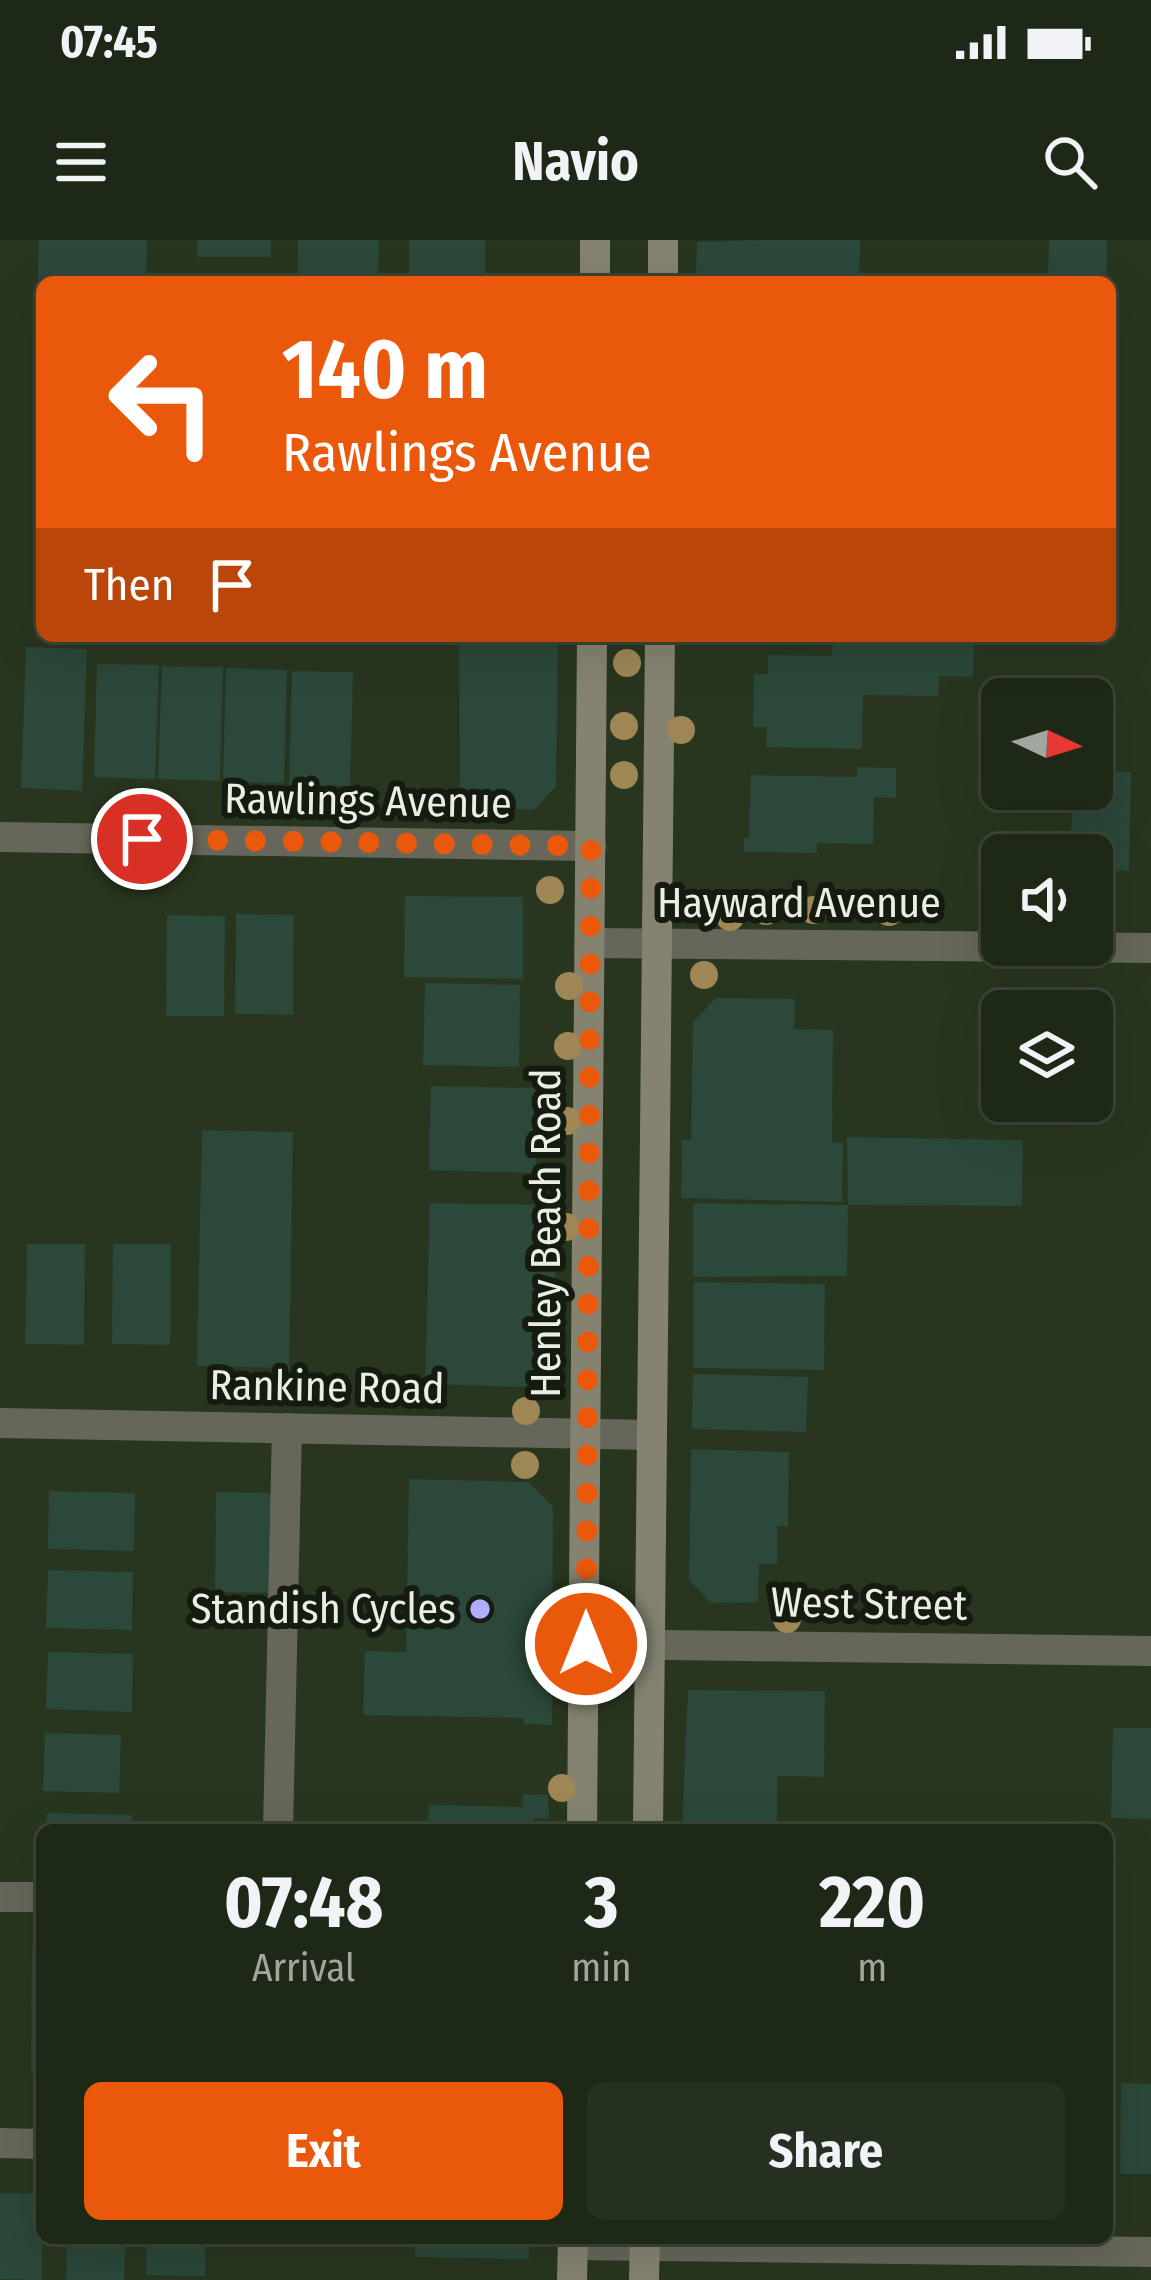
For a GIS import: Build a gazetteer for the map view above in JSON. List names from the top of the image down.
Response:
{
  "streets": {
    "main road": ["Henley Beach Road"],
    "street": [
      "Rawlings Avenue",
      "Hayward Avenue",
      "Rankine Road",
      "West Street"
    ]
  },
  "crossings": [
    ["Rawlings Avenue", "Henley Beach Road"],
    ["Hayward Avenue", "Henley Beach Road"],
    ["Henley Beach Road", "Rankine Road"],
    ["Henley Beach Road", "West Street"]
  ],
  "places": ["Standish Cycles"],
  "north": "right",
  "page": {
    "status": "07:45",
    "header": "Navio",
    "turn": ["140 m", "Rawlings Avenue"],
    "then": "Then",
    "eta": [
      "07:48",
      "Arrival",
      "3",
      "min",
      "220",
      "m"
    ],
    "buttons": ["Exit", "Share"]
  }
}
